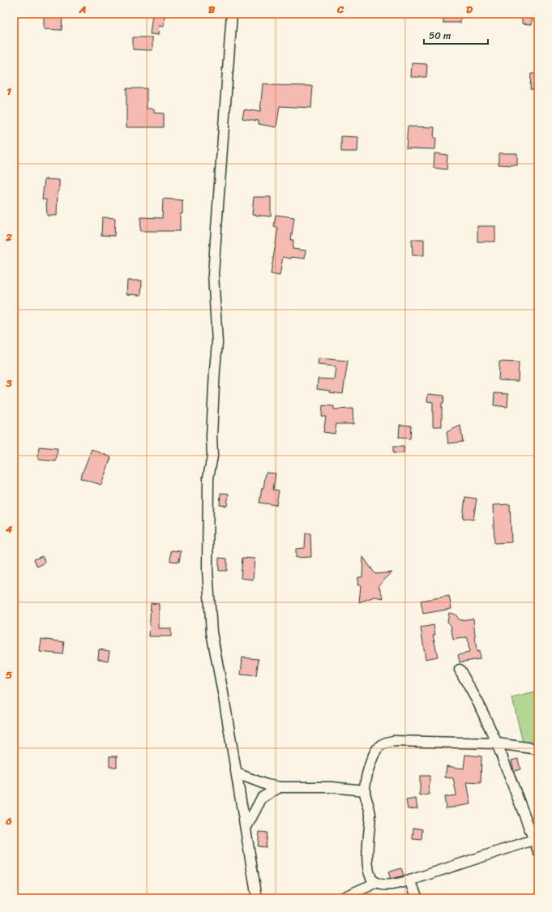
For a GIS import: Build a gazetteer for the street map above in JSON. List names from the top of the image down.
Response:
{
  "scale_bar": "50 m",
  "grid": {
    "columns": [
      "A",
      "B",
      "C",
      "D"
    ],
    "rows": [
      "1",
      "2",
      "3",
      "4",
      "5",
      "6"
    ]
  }
}
